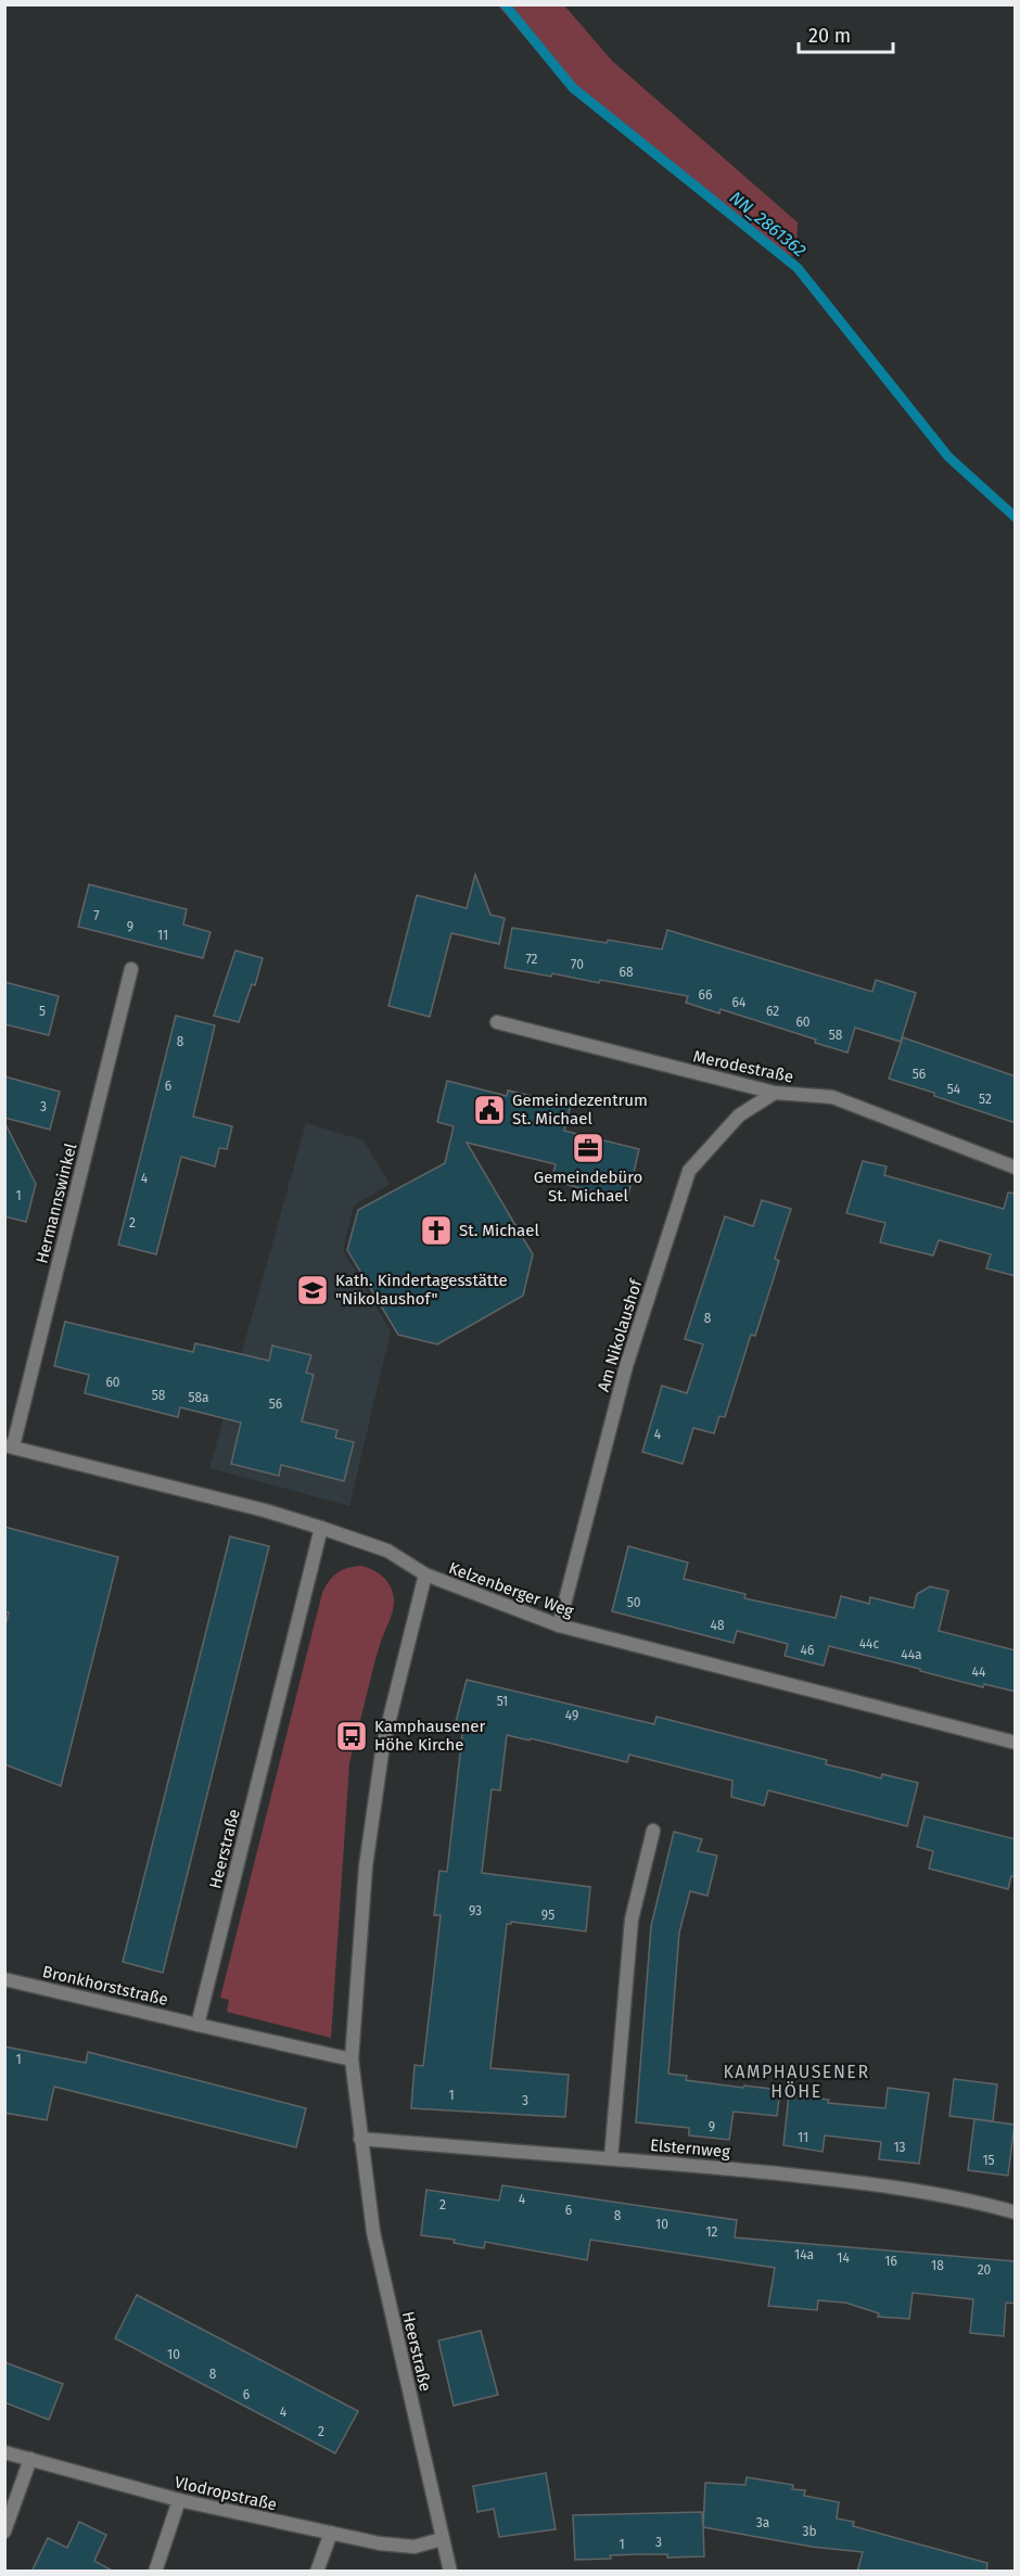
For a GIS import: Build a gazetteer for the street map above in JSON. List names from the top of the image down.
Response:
{
  "streets": {
    "street": [
      "Merodestraße",
      "Hermannswinkel",
      "Am Nikolaushof",
      "Kelzenberger Weg",
      "Heerstraße",
      "Bronkhorststraße",
      "Elsternweg",
      "Vlodropstraße"
    ]
  },
  "crossings": [
    ["Merodestraße", "Am Nikolaushof"],
    ["Hermannswinkel", "Kelzenberger Weg"],
    ["Am Nikolaushof", "Kelzenberger Weg"],
    ["Kelzenberger Weg", "Heerstraße"],
    ["Heerstraße", "Bronkhorststraße"],
    ["Heerstraße", "Elsternweg"],
    ["Heerstraße", "Vlodropstraße"]
  ],
  "districts": ["KAMPHAUSENER HÖHE"],
  "water": ["NN_2861362"],
  "places": {
    "public building": ["Gemeindezentrum St. Michael"],
    "office": ["Gemeindebüro St. Michael"],
    "church": ["St. Michael"],
    "school or university": ["Kath. Kindertagesstätte \"Nikolaushof\""],
    "bus stop": ["Kamphausener Höhe Kirche"]
  },
  "house_numbers": [
    "7",
    "9",
    "11",
    "72",
    "70",
    "68",
    "66",
    "64",
    "5",
    "62",
    "60",
    "58",
    "8",
    "56",
    "6",
    "54",
    "52",
    "3",
    "4",
    "1",
    "2",
    "8",
    "60",
    "58",
    "58a",
    "56",
    "4",
    "50",
    "48",
    "44c",
    "46",
    "44a",
    "44",
    "51",
    "49",
    "93",
    "95",
    "1",
    "1",
    "3",
    "9",
    "11",
    "13",
    "15",
    "4",
    "2",
    "6",
    "8",
    "10",
    "12",
    "14a",
    "14",
    "16",
    "18",
    "20",
    "10",
    "8",
    "6",
    "4",
    "2",
    "3a",
    "3b",
    "3",
    "1"
  ],
  "scale_bar": "20 m"
}
